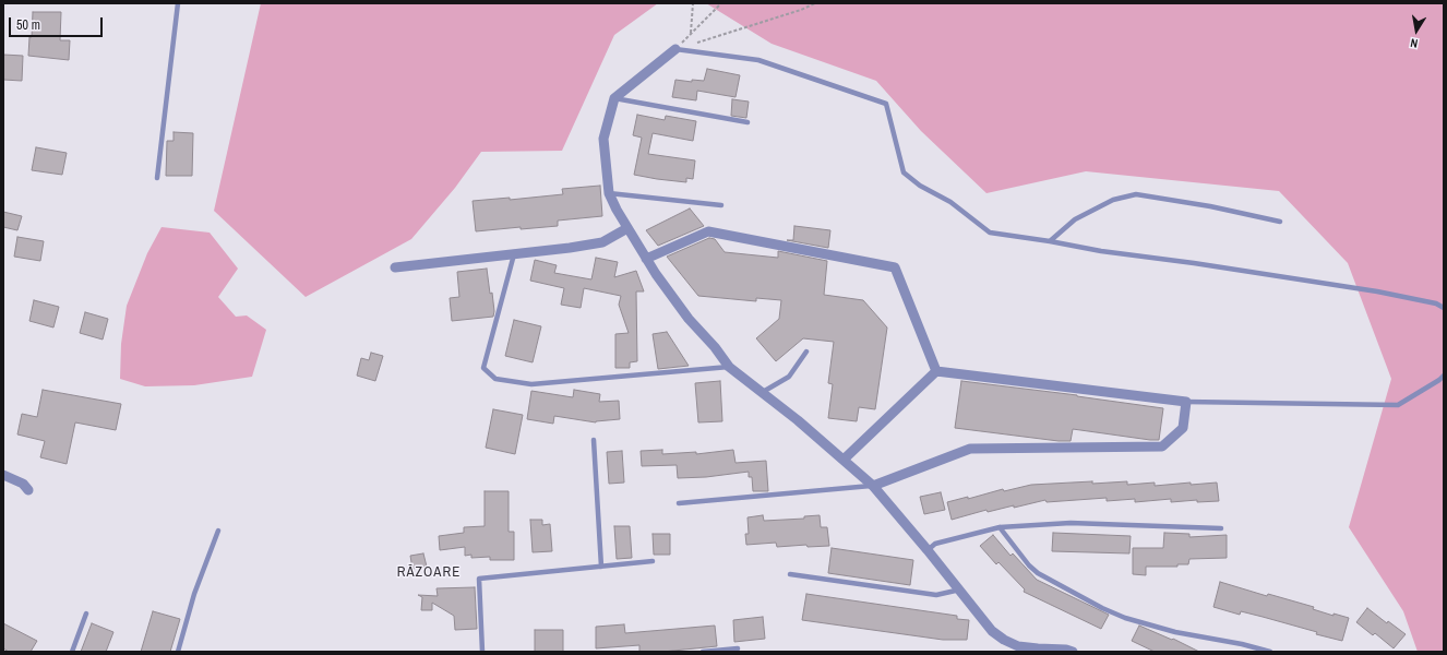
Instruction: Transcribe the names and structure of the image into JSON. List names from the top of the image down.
{
  "districts": ["RĂZOARE"],
  "scale_bar": "50 m",
  "north": "bottom"
}
